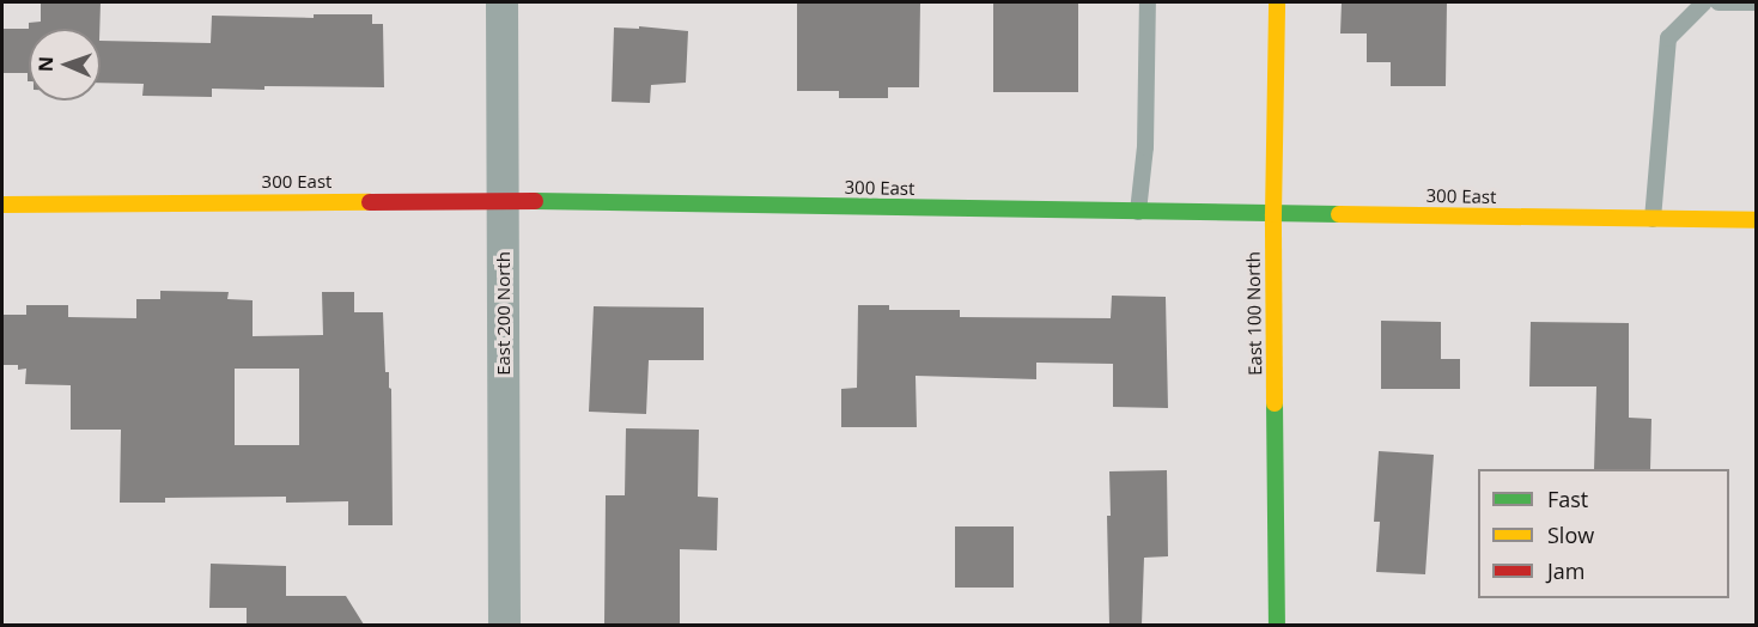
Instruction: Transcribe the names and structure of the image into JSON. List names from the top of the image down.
{
  "streets": {
    "street": ["300 East", "East 200 North", "East 100 North"]
  },
  "crossings": [
    ["300 East", "East 200 North"],
    ["300 East", "East 100 North"]
  ],
  "legend": ["Fast", "Slow", "Jam"],
  "north": "left"
}
